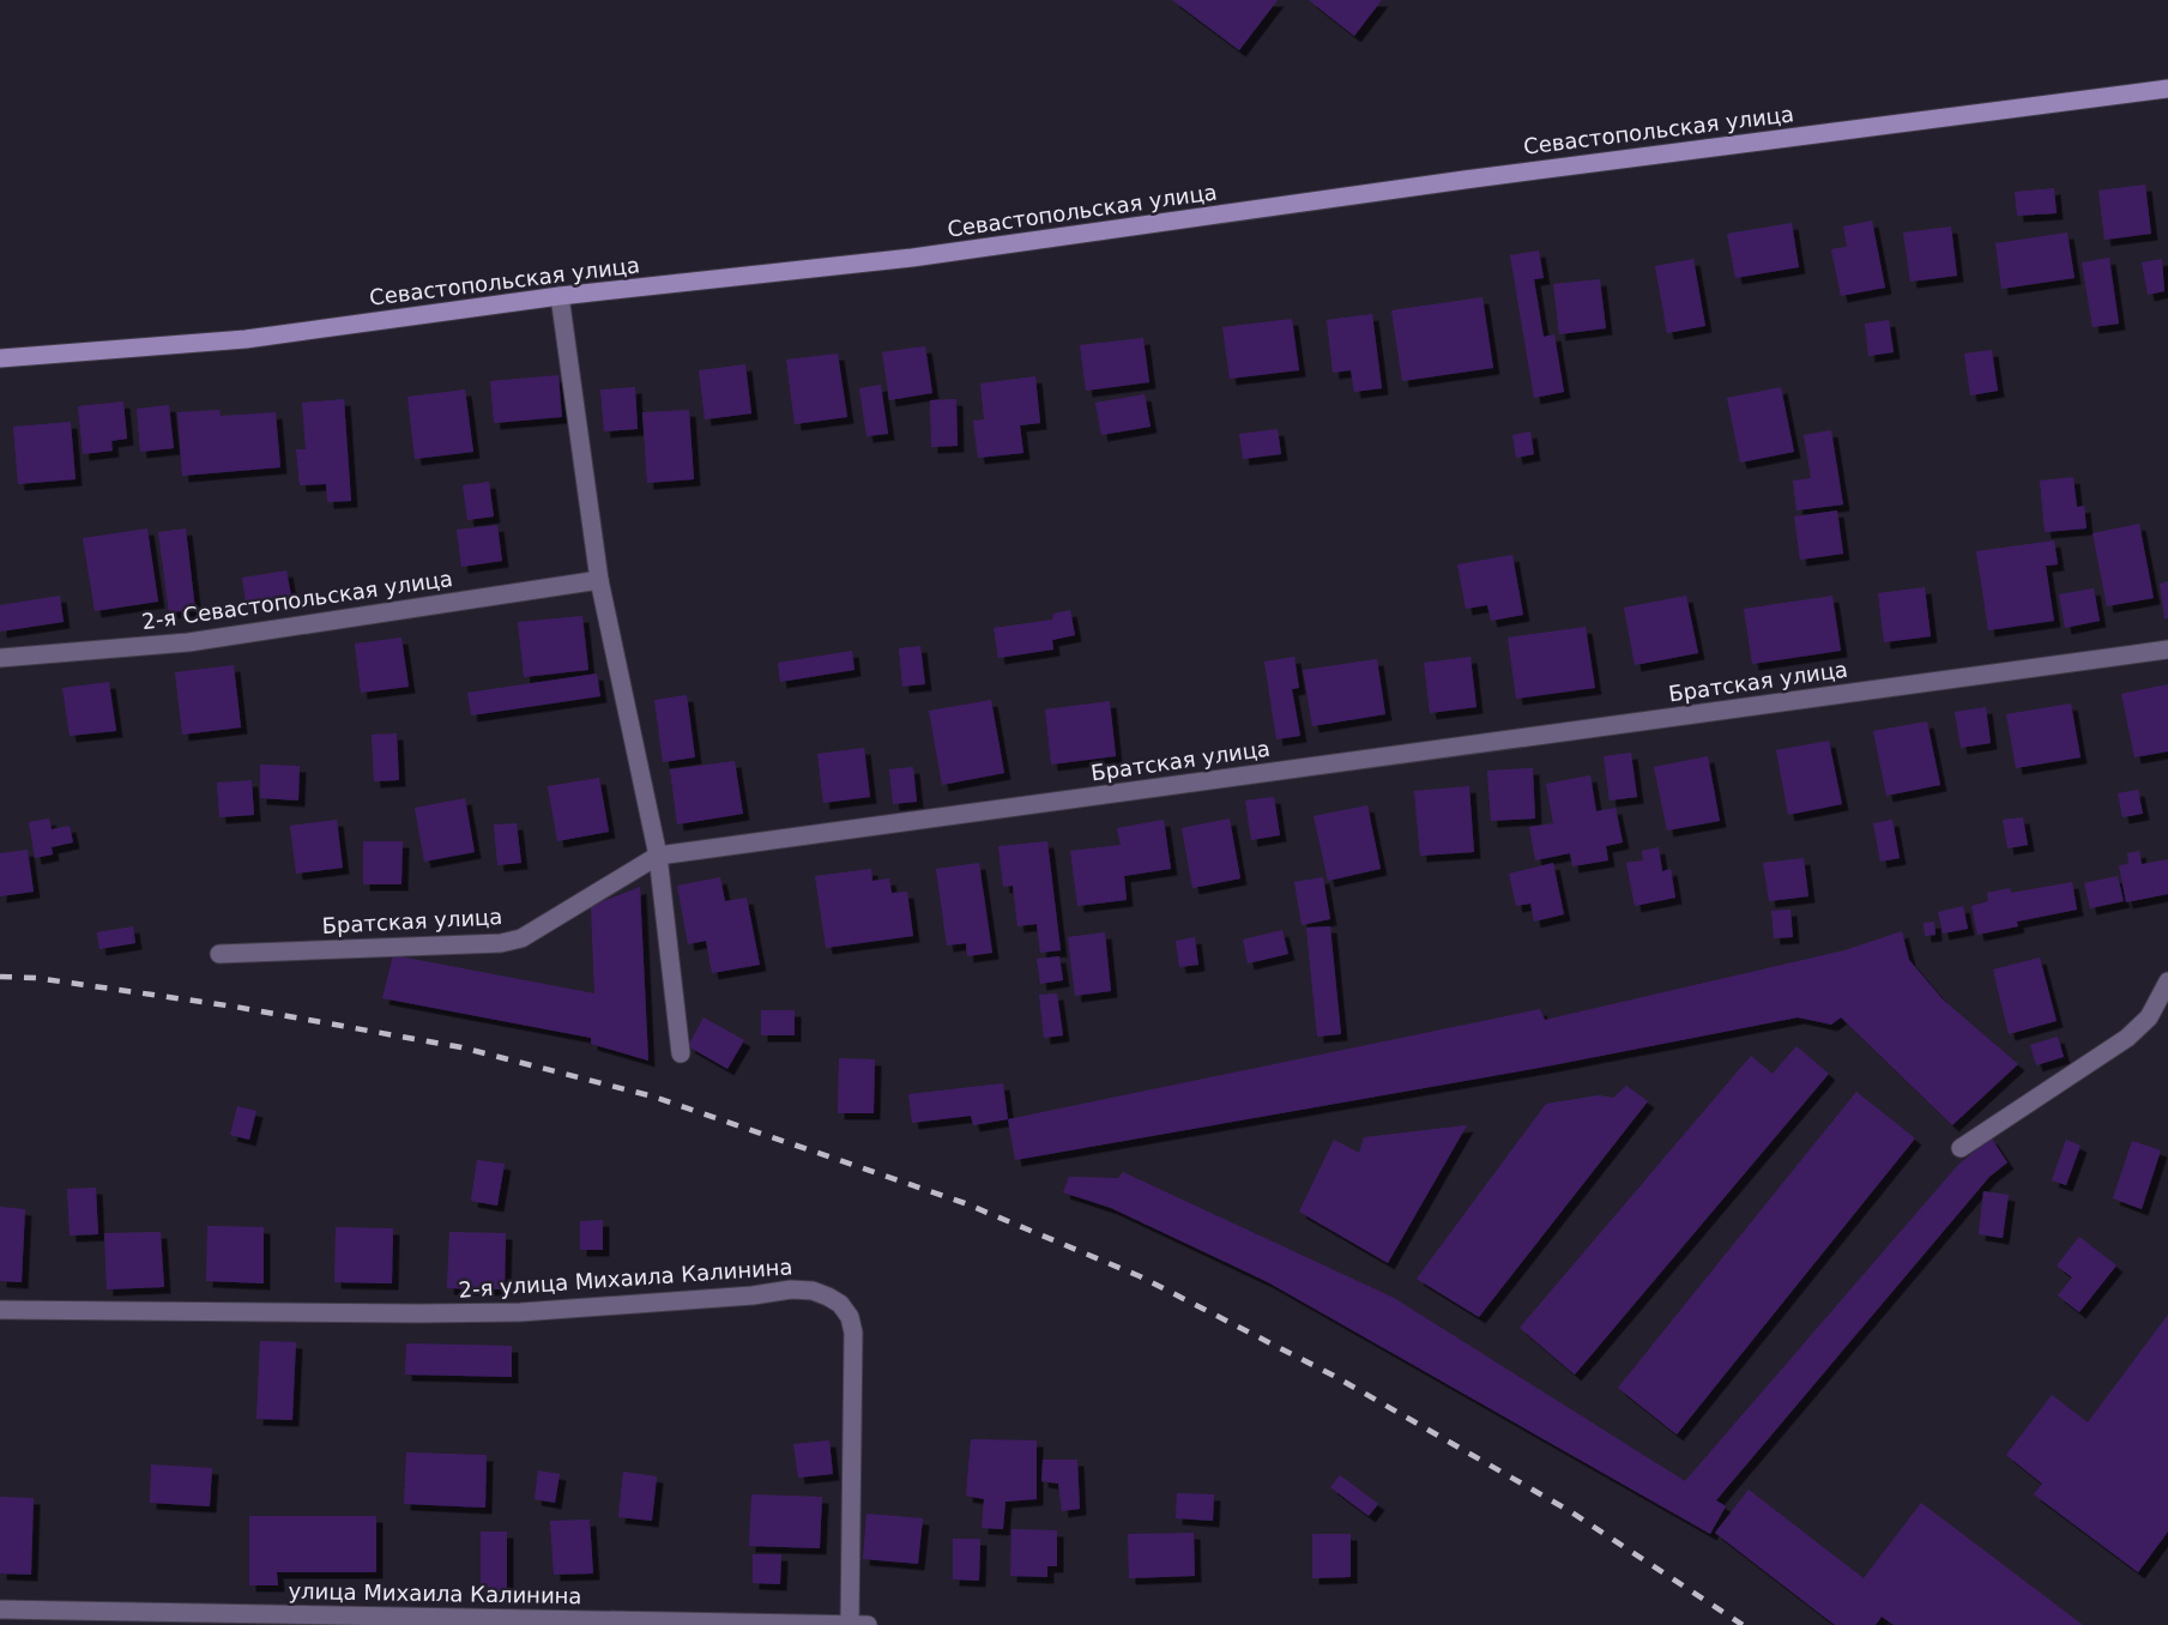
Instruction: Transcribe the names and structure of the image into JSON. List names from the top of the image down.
{
  "streets": {
    "street": [
      "Севастопольская улица",
      "2-я Севастопольская улица",
      "Братская улица",
      "2-я улица Михаила Калинина",
      "улица Михаила Калинина"
    ]
  },
  "crossings": [
    ["2-я улица Михаила Калинина", "улица Михаила Калинина"]
  ]
}
